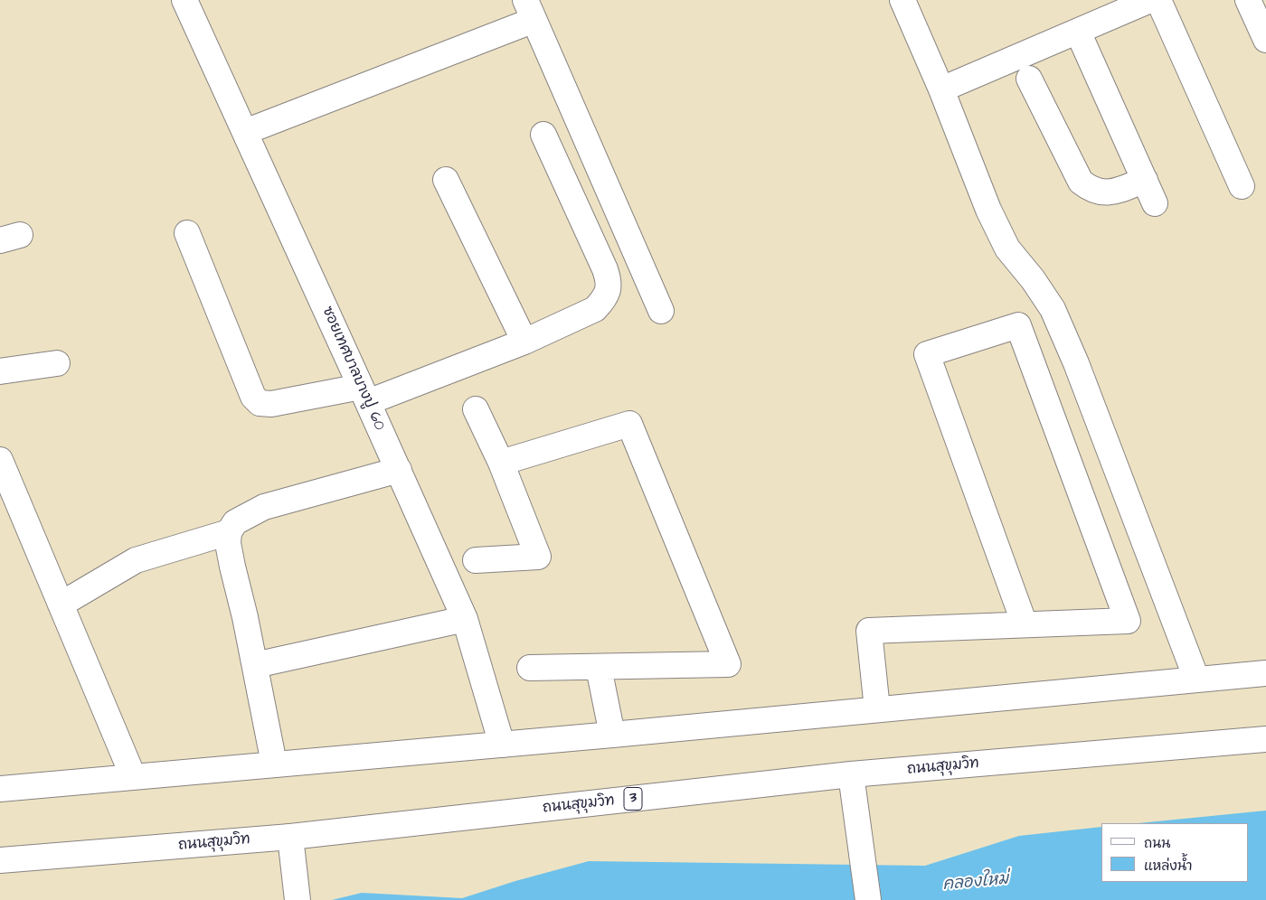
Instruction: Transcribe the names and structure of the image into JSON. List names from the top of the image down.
{
  "streets": {
    "main road": ["ซอยเทศบาลบางปู 60", "ถนนสุขุมวิท", "3"]
  },
  "water": ["คลองใหม่"],
  "legend": ["ถนน", "แหล่งน้ำ"]
}
